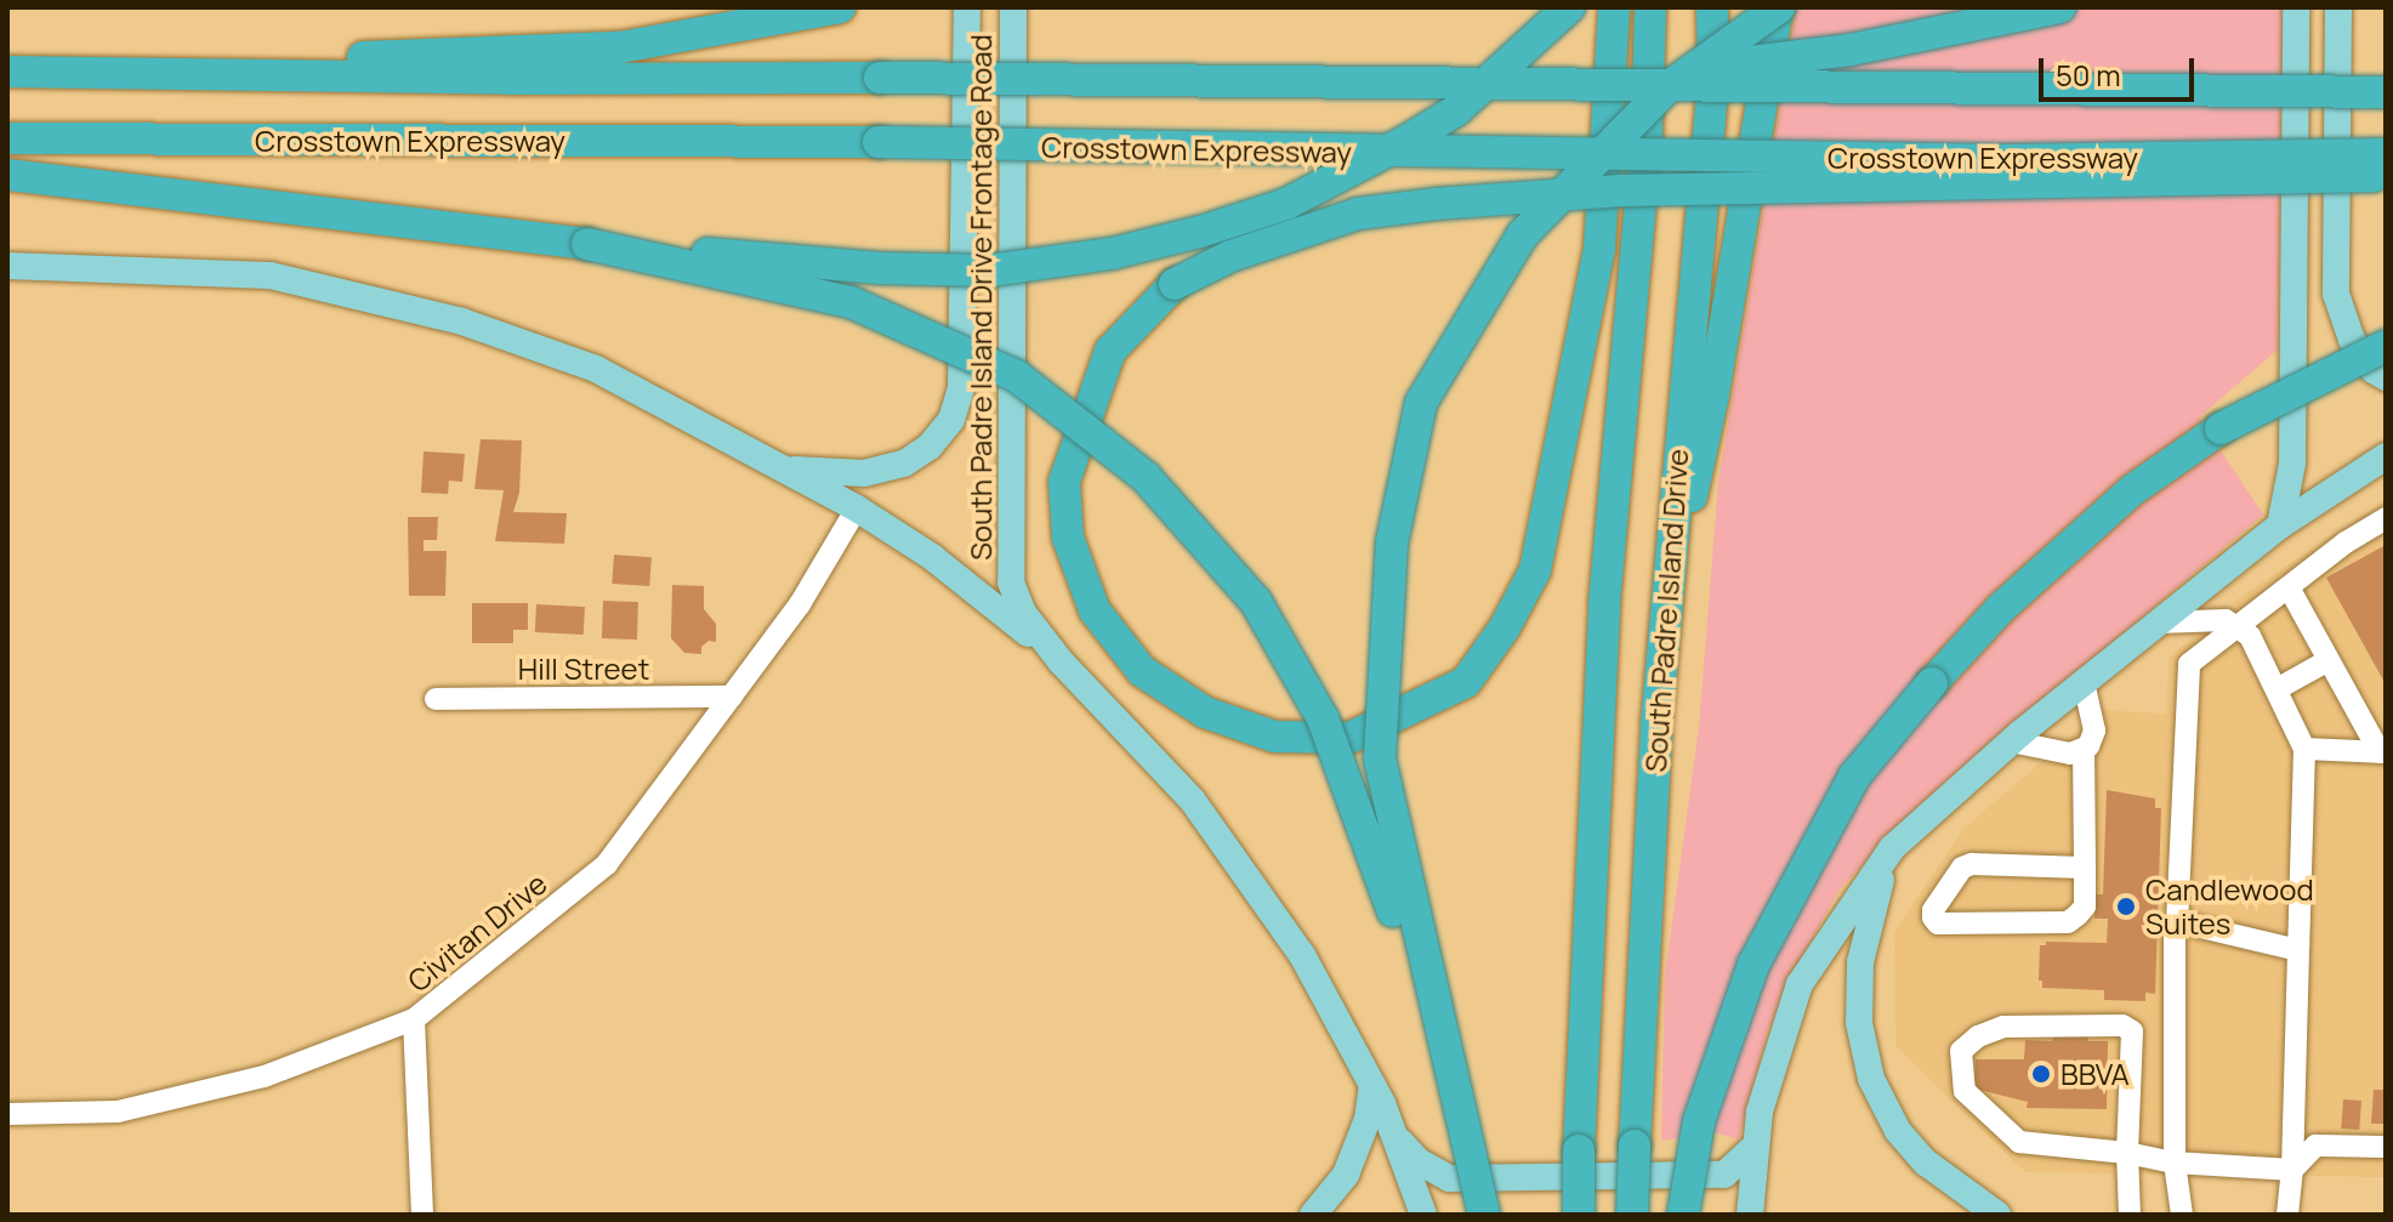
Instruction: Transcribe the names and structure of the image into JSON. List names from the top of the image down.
{
  "streets": {
    "highway": ["Crosstown Expressway", "South Padre Island Drive"],
    "main road": ["South Padre Island Drive Frontage Road"],
    "street": ["Hill Street", "Civitan Drive"]
  },
  "crossings": [
    ["Hill Street", "Civitan Drive"]
  ],
  "places": ["Candlewood Suites", "BBVA"],
  "scale_bar": "50 m"
}
